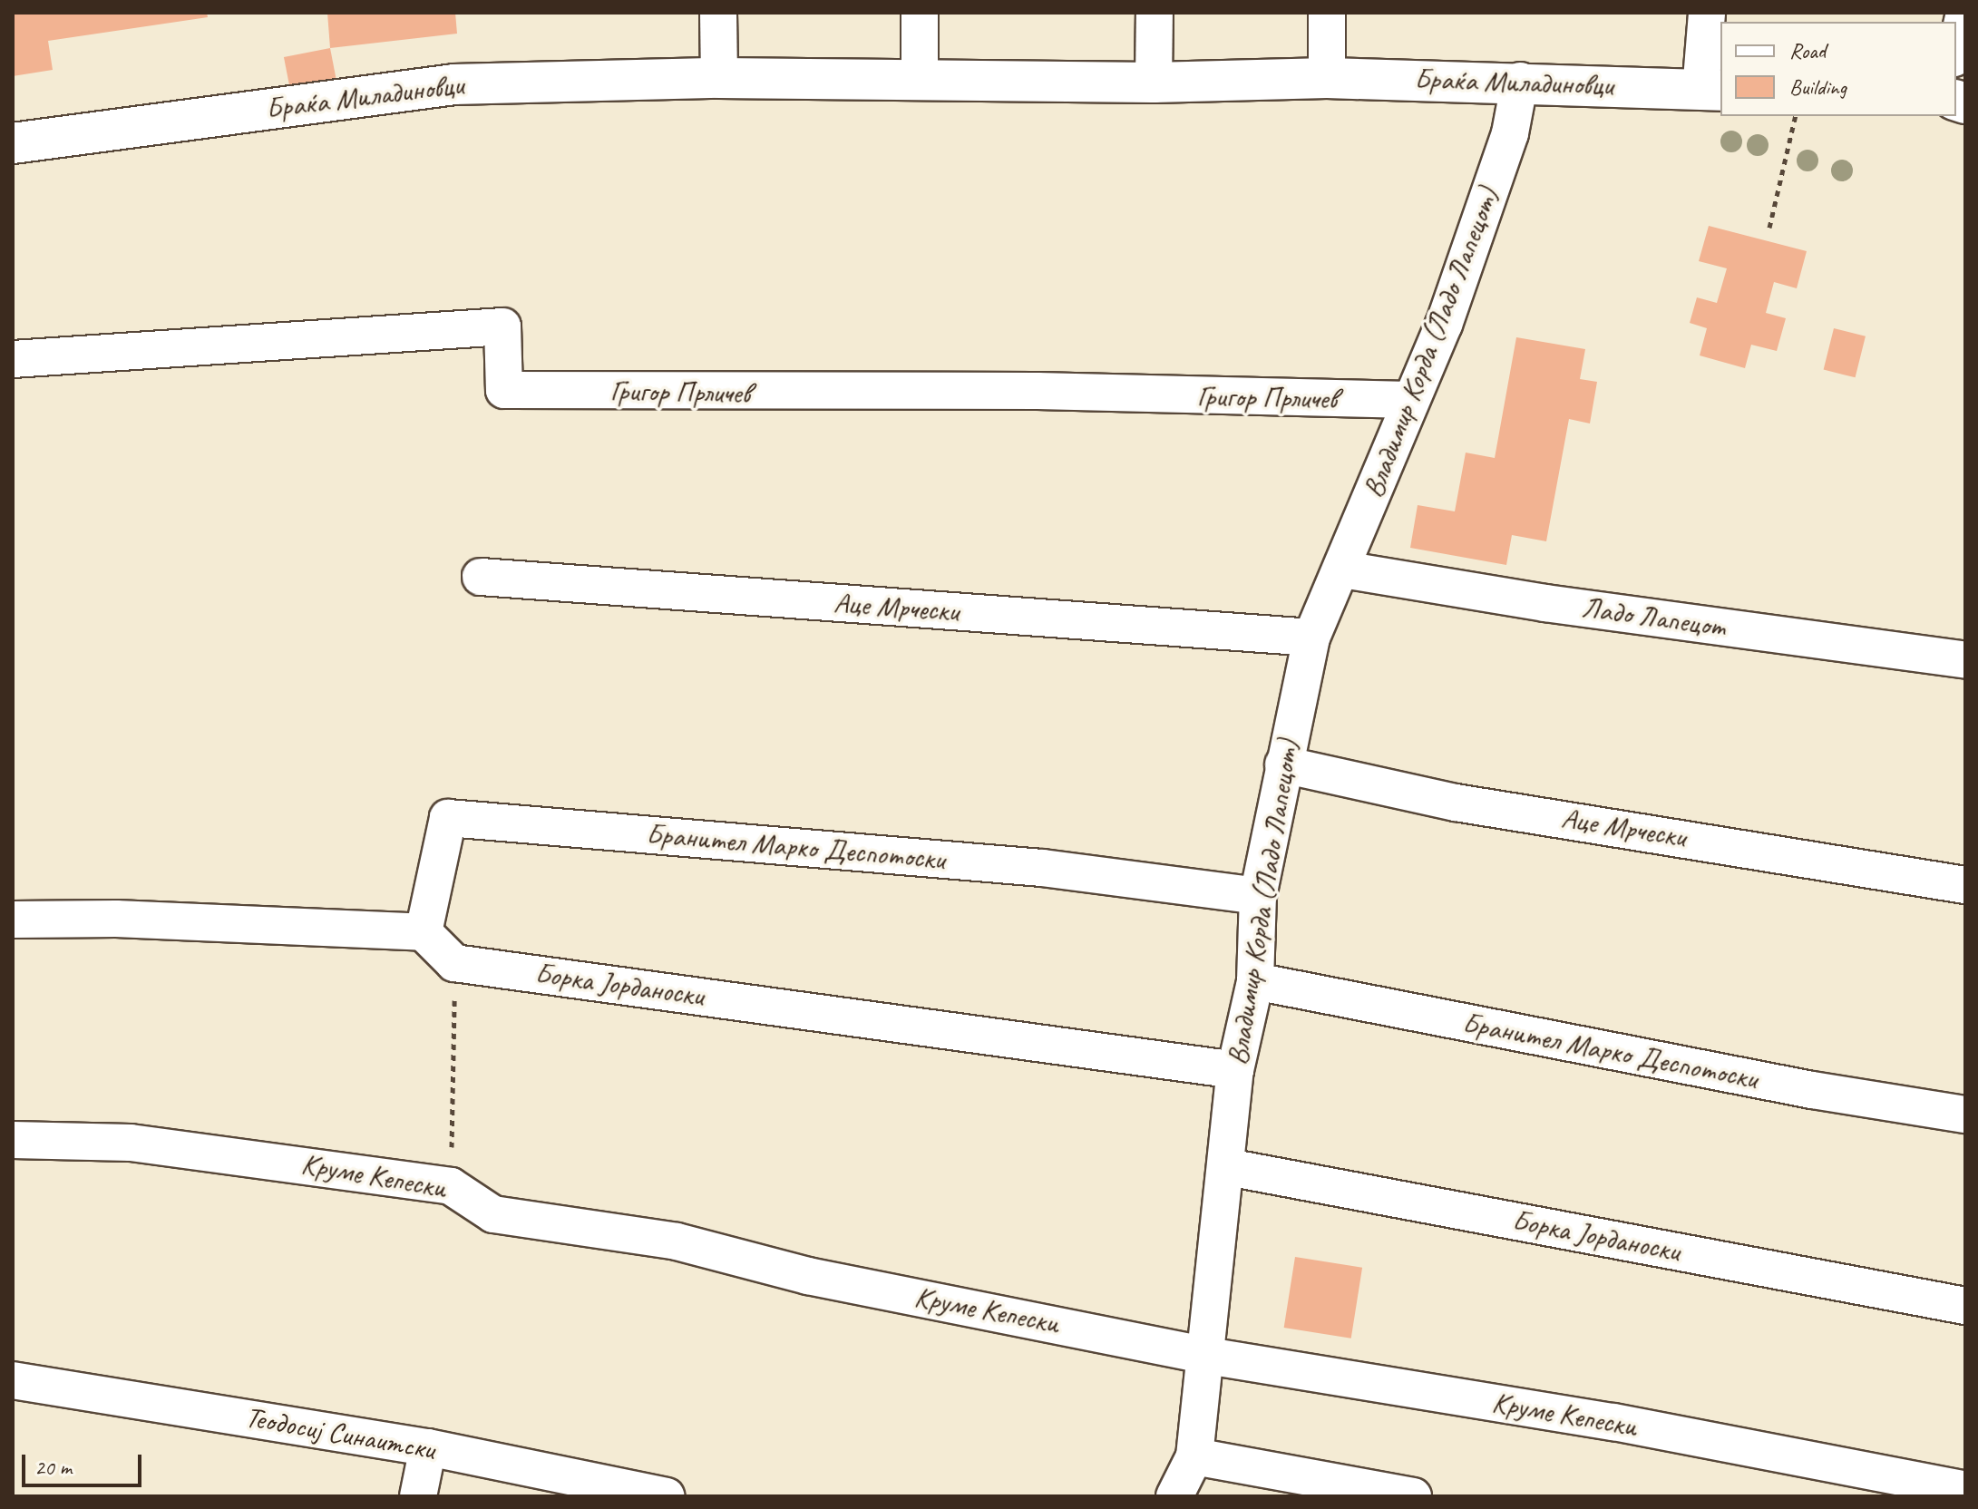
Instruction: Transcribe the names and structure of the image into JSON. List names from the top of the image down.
{
  "streets": {
    "street": [
      "Браќа Миладиновци",
      "Владимир Корда (Ладо Лапецот)",
      "Григор Прличев",
      "Аце Мрчески",
      "Ладо Лапецот",
      "Бранител Марко Деспотоски",
      "Борка Јорданоски",
      "Круме Кепески",
      "Теодосиј Синаитски"
    ]
  },
  "crossings": [
    ["Браќа Миладиновци", "Владимир Корда (Ладо Лапецот)"],
    ["Владимир Корда (Ладо Лапецот)", "Григор Прличев"],
    ["Владимир Корда (Ладо Лапецот)", "Аце Мрчески"],
    ["Владимир Корда (Ладо Лапецот)", "Ладо Лапецот"],
    ["Владимир Корда (Ладо Лапецот)", "Бранител Марко Деспотоски"],
    ["Владимир Корда (Ладо Лапецот)", "Борка Јорданоски"],
    ["Владимир Корда (Ладо Лапецот)", "Круме Кепески"]
  ],
  "legend": ["Road", "Building"],
  "scale_bar": "20 m"
}
